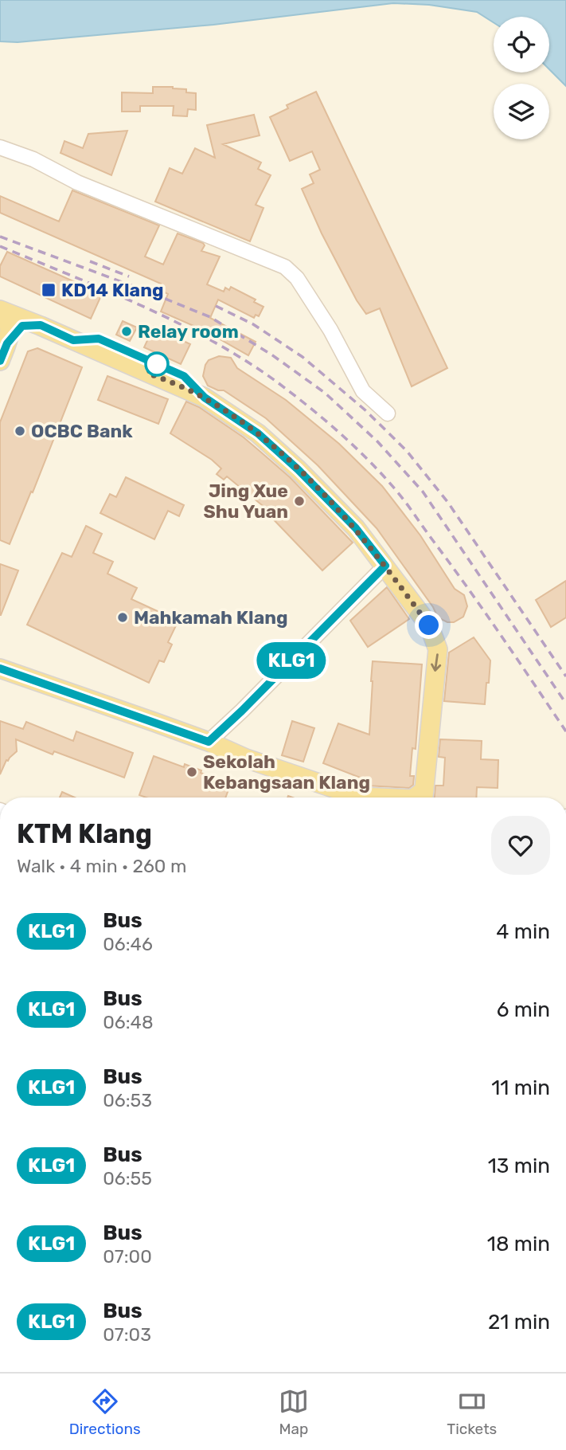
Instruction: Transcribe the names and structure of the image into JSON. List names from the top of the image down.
{
  "places": {
    "transit": ["KD14 Klang"],
    "other": [
      "Relay room",
      "OCBC Bank",
      "Jing Xue Shu Yuan",
      "Mahkamah Klang",
      "Sekolah Kebangsaan Klang"
    ]
  },
  "lines": ["bus line KLG1"],
  "page": {
    "on_map": "KLG1",
    "heading": ["KTM Klang", "Walk · 4 min · 260 m"],
    "list": [
      {
        "mark": "KLG1",
        "name": "Bus",
        "note": "06:46",
        "value": "4 min"
      },
      {
        "mark": "KLG1",
        "name": "Bus",
        "note": "06:48",
        "value": "6 min"
      },
      {
        "mark": "KLG1",
        "name": "Bus",
        "note": "06:53",
        "value": "11 min"
      },
      {
        "mark": "KLG1",
        "name": "Bus",
        "note": "06:55",
        "value": "13 min"
      },
      {
        "mark": "KLG1",
        "name": "Bus",
        "note": "07:00",
        "value": "18 min"
      },
      {
        "mark": "KLG1",
        "name": "Bus",
        "note": "07:03",
        "value": "21 min"
      }
    ],
    "tabs": ["Directions", "Map", "Tickets"]
  }
}
